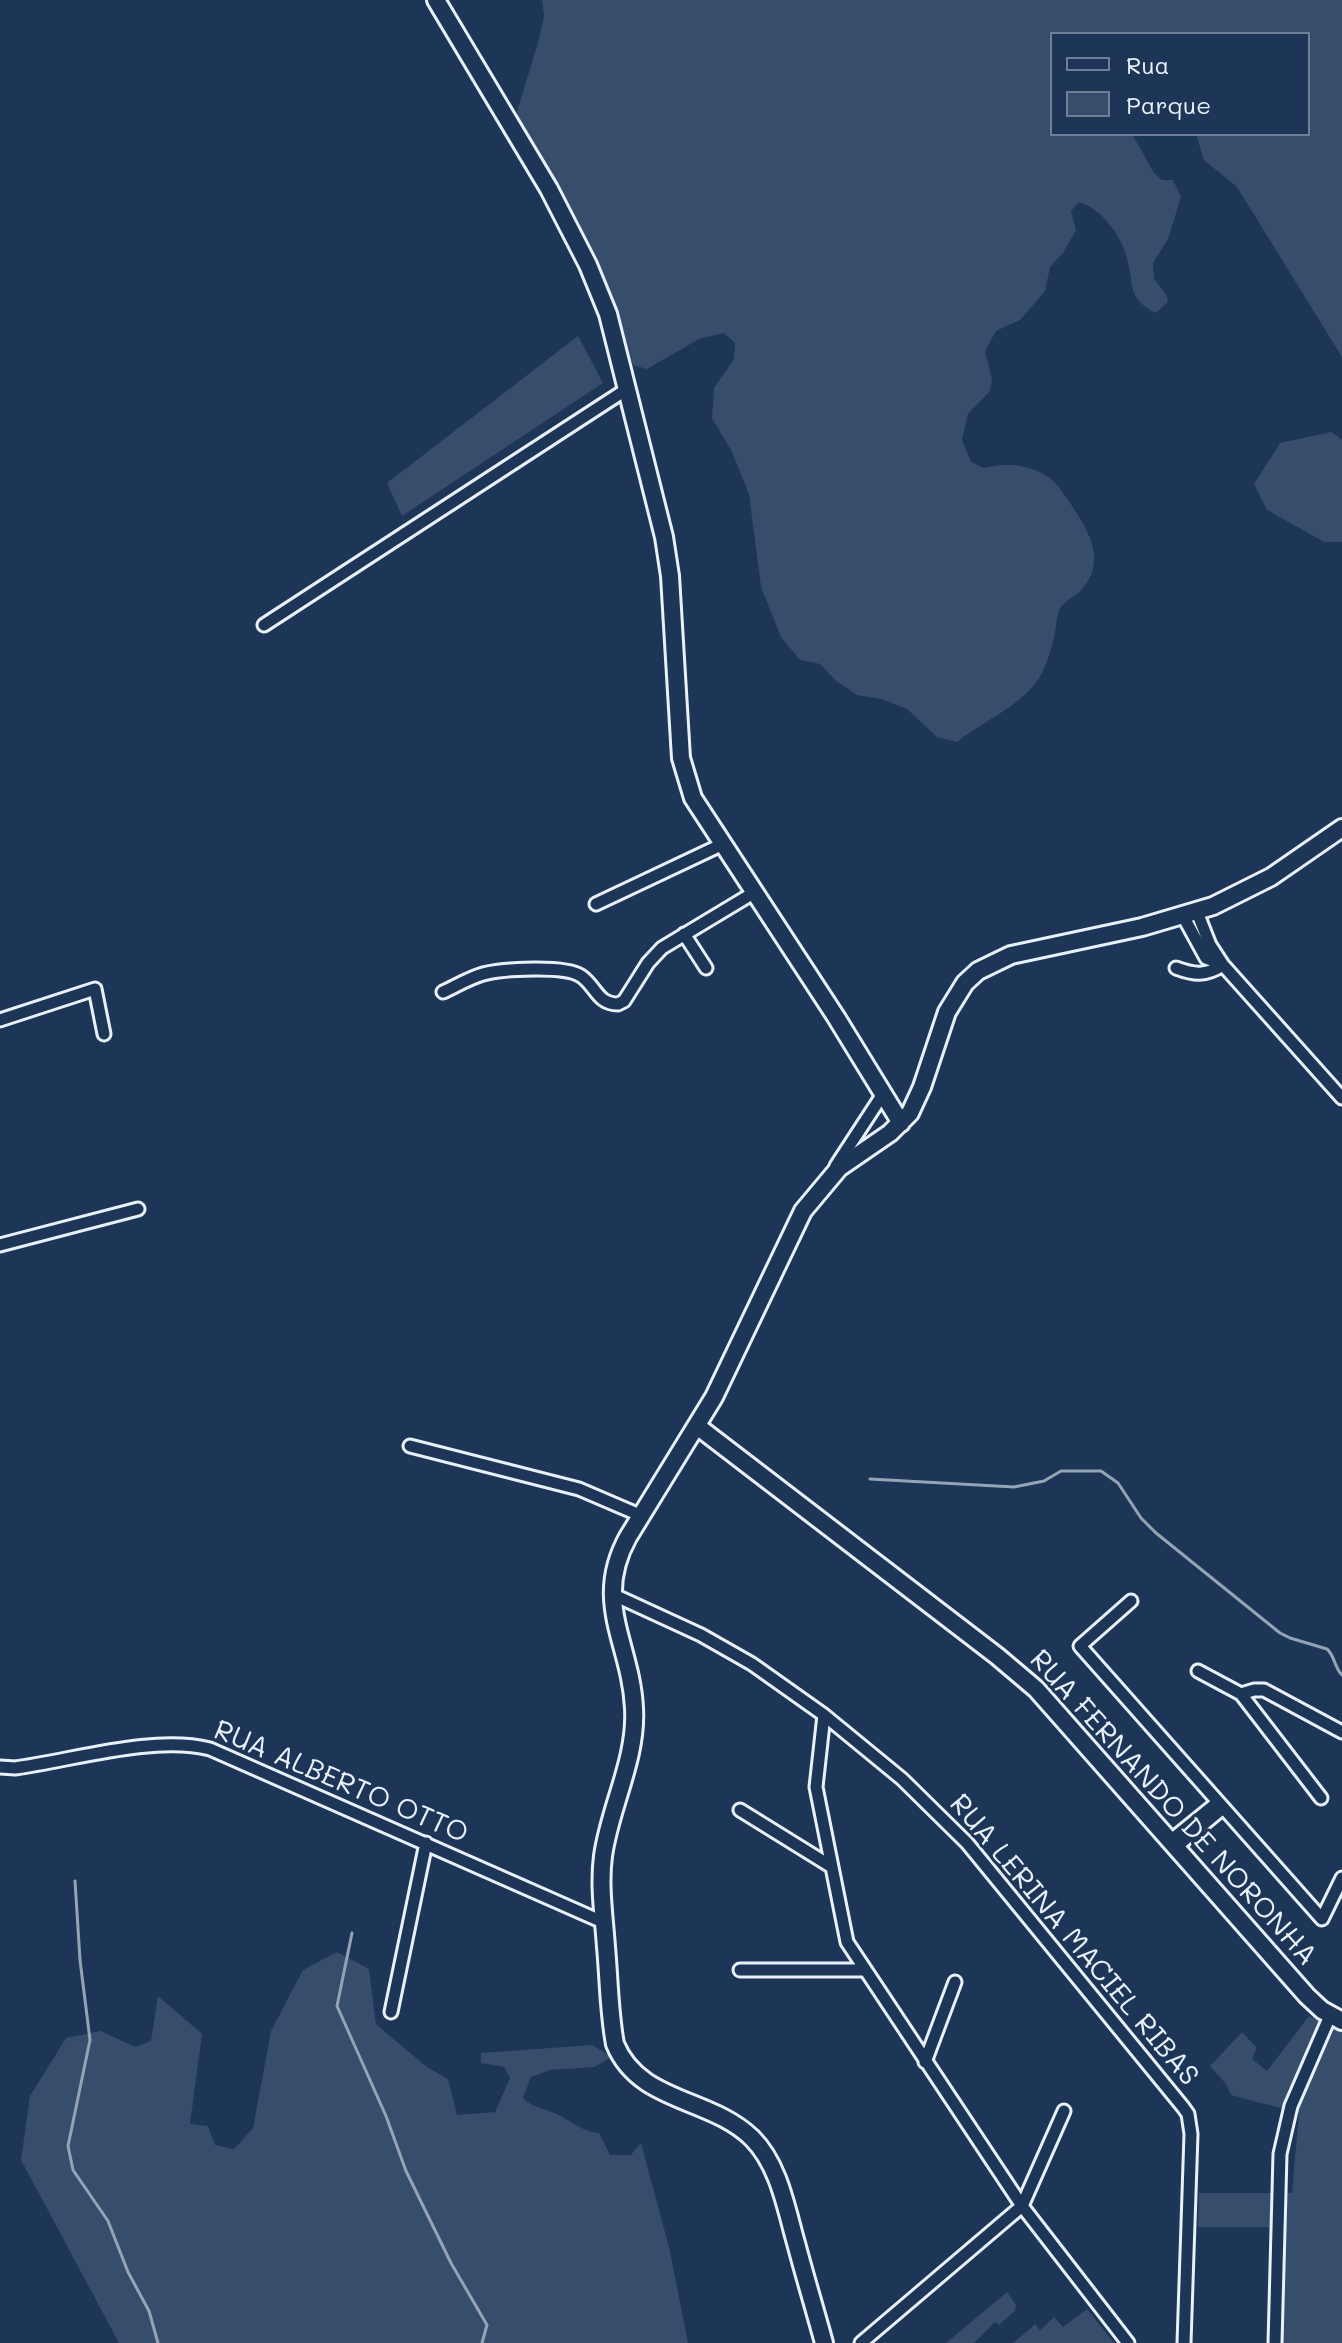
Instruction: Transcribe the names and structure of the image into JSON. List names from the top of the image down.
{
  "streets": {
    "main road": ["RUA FERNANDO DE NORONHA"],
    "street": ["RUA ALBERTO OTTO", "RUA LERINA MACIEL RIBAS"]
  },
  "legend": ["Rua", "Parque"]
}
